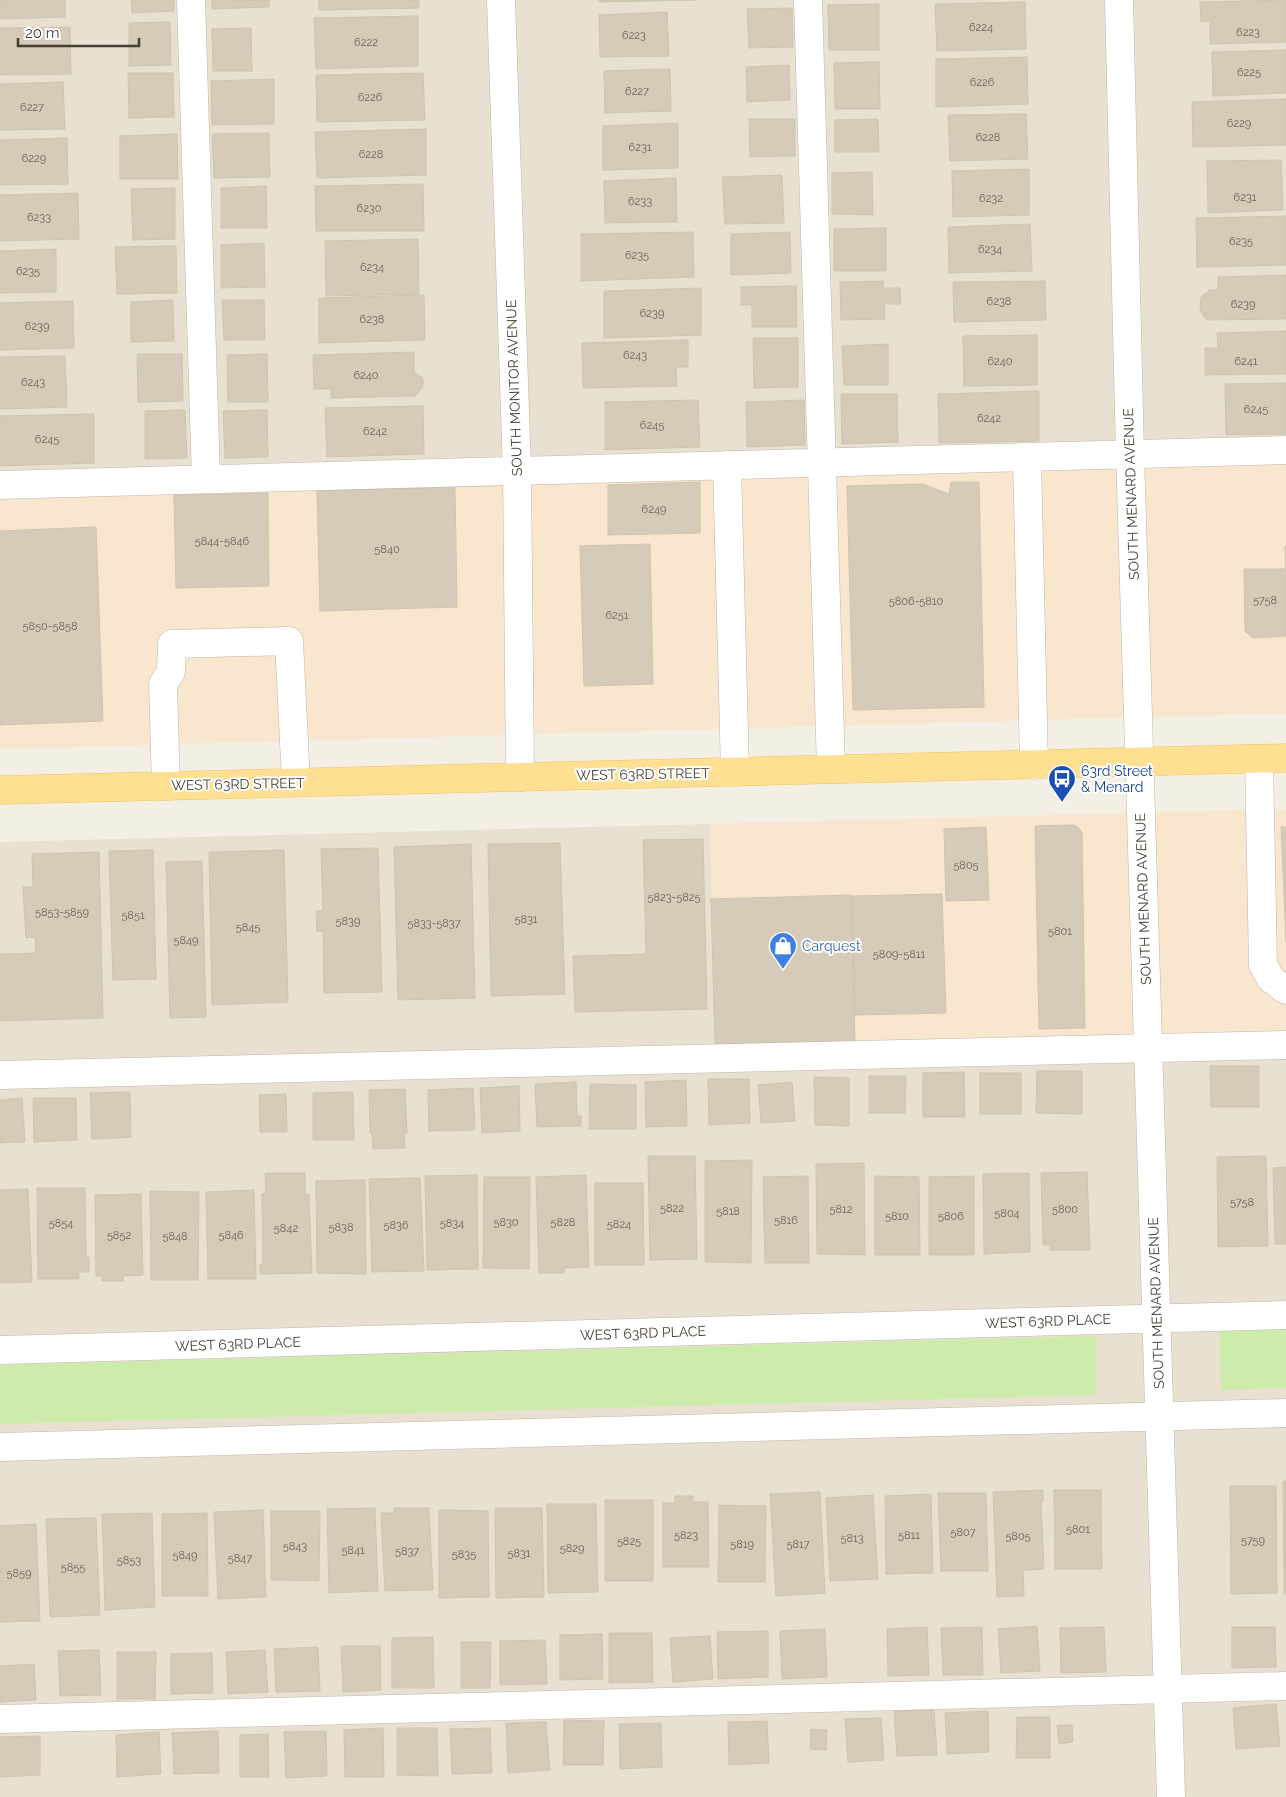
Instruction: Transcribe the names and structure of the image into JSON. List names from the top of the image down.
{
  "streets": {
    "main road": ["WEST 63RD STREET"],
    "street": ["SOUTH MONITOR AVENUE", "SOUTH MENARD AVENUE", "WEST 63RD PLACE"]
  },
  "crossings": [
    ["SOUTH MONITOR AVENUE", "WEST 63RD STREET"],
    ["SOUTH MENARD AVENUE", "WEST 63RD STREET"],
    ["SOUTH MENARD AVENUE", "WEST 63RD PLACE"]
  ],
  "places": {
    "bus stop": ["63rd Street & Menard"],
    "shop": ["Carquest"]
  },
  "house_numbers": [
    "6224",
    "6223",
    "6223",
    "6222",
    "6225",
    "6226",
    "6227",
    "6226",
    "6227",
    "6229",
    "6228",
    "6231",
    "6228",
    "6229",
    "6231",
    "6232",
    "6233",
    "6230",
    "6233",
    "6235",
    "6234",
    "6235",
    "6234",
    "6235",
    "6238",
    "6239",
    "6239",
    "6238",
    "6239",
    "6243",
    "6240",
    "6241",
    "6240",
    "6243",
    "6245",
    "6242",
    "6245",
    "6242",
    "6245",
    "6249",
    "5844-5846",
    "5840",
    "5758",
    "5806-5810",
    "6251",
    "5850-5858",
    "5805",
    "5823-5825",
    "5853-5859",
    "5851",
    "5831",
    "5839",
    "5833-5837",
    "5845",
    "5801",
    "5849",
    "5809-5811",
    "5758",
    "5822",
    "5812",
    "5800",
    "5818",
    "5804",
    "5810",
    "5806",
    "5816",
    "5830",
    "5828",
    "5854",
    "5834",
    "5824",
    "5836",
    "5838",
    "5842",
    "5852",
    "5846",
    "5848",
    "5801",
    "5807",
    "5823",
    "5811",
    "5805",
    "5813",
    "5759",
    "5825",
    "5819",
    "5817",
    "5843",
    "5829",
    "5841",
    "5837",
    "5831",
    "5835",
    "5849",
    "5847",
    "5853",
    "5855",
    "5859"
  ],
  "scale_bar": "20 m"
}
